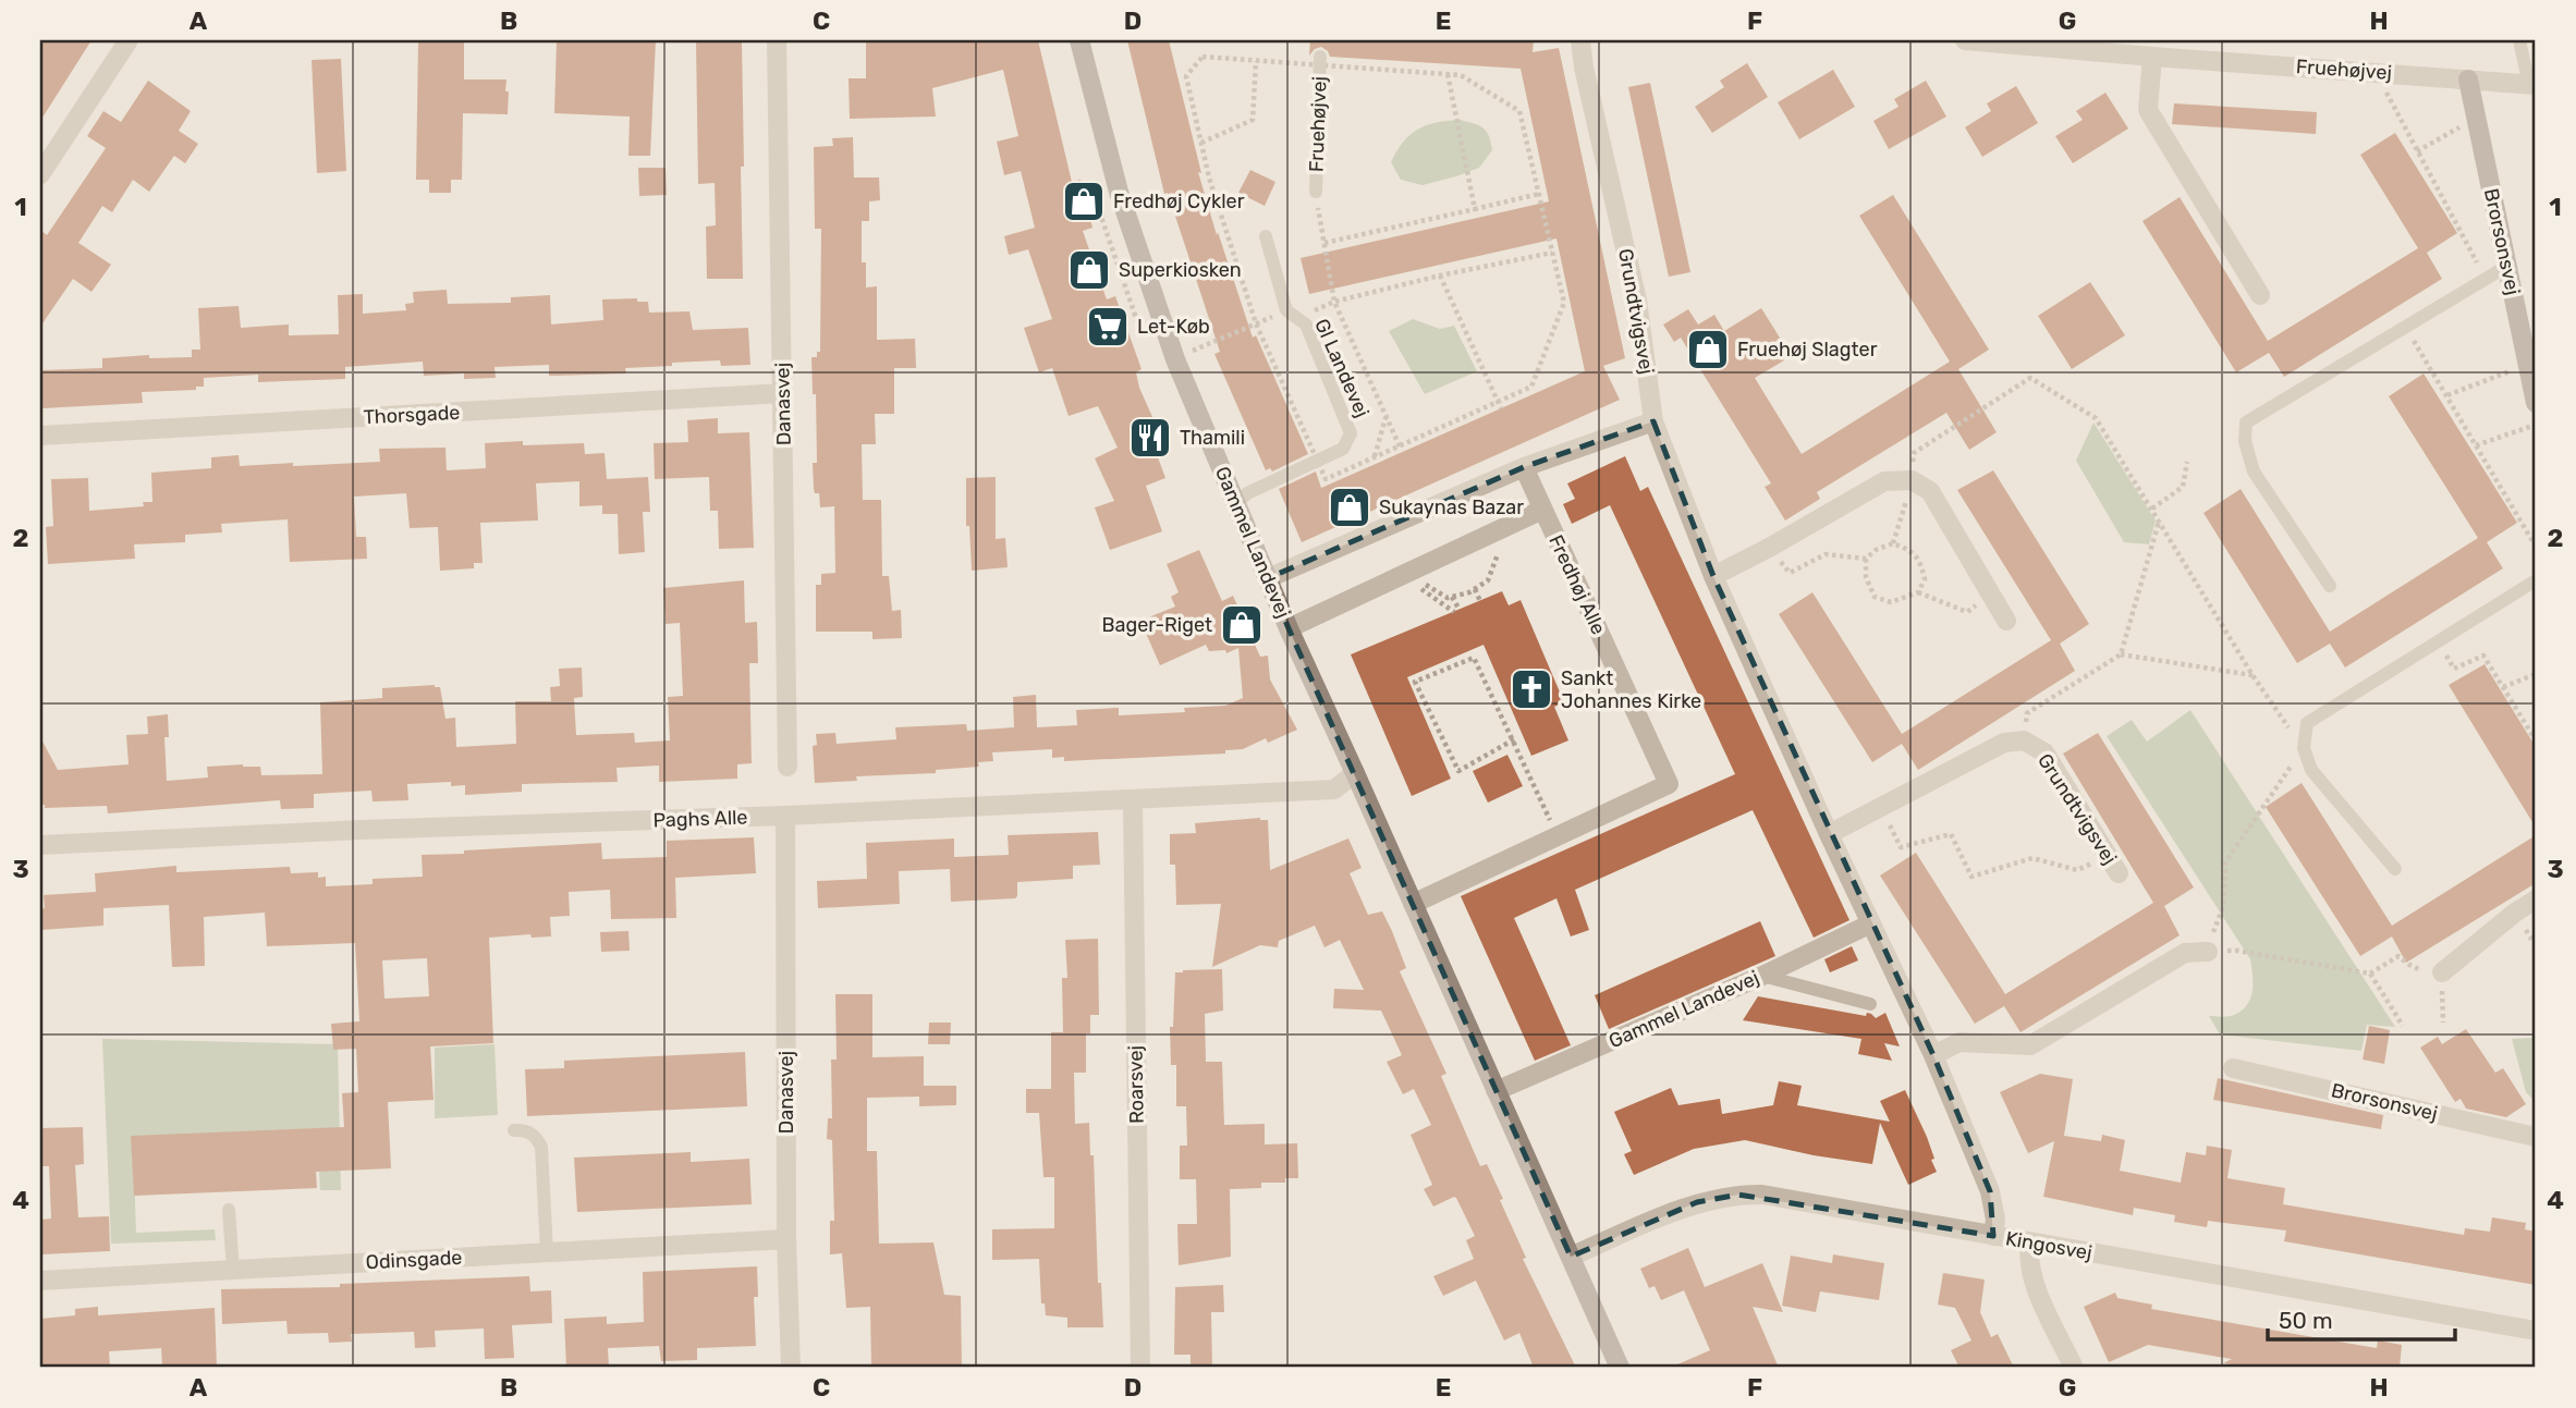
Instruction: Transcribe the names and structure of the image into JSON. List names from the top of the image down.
{
  "streets": {
    "street": [
      "Fruehøjvej",
      "Brorsonsvej",
      "Grundtvigsvej",
      "Danasvej",
      "Thorsgade",
      "Gammel Landevej",
      "Fredhøj Alle",
      "Paghs Alle",
      "Roarsvej",
      "Kingosvej",
      "Odinsgade"
    ],
    "lane": ["Gl Landevej"]
  },
  "crossings": [
    ["Fruehøjvej", "Brorsonsvej"],
    ["Grundtvigsvej", "Gammel Landevej"],
    ["Grundtvigsvej", "Kingosvej"],
    ["Gl Landevej", "Gammel Landevej"],
    ["Danasvej", "Thorsgade"],
    ["Danasvej", "Paghs Alle"],
    ["Danasvej", "Odinsgade"],
    ["Gammel Landevej", "Paghs Alle"],
    ["Gammel Landevej", "Kingosvej"],
    ["Paghs Alle", "Roarsvej"]
  ],
  "places": {
    "shop": [
      "Fredhøj Cykler",
      "Superkiosken",
      "Fruehøj Slagter",
      "Sukaynas Bazar",
      "Bager-Riget"
    ],
    "supermarket": ["Let-Køb"],
    "restaurant": ["Thamili"],
    "church": ["Sankt Johannes Kirke"]
  },
  "scale_bar": "50 m",
  "grid": {
    "columns": [
      "A",
      "B",
      "C",
      "D",
      "E",
      "F",
      "G",
      "H"
    ],
    "rows": [
      "1",
      "2",
      "3",
      "4"
    ]
  }
}
